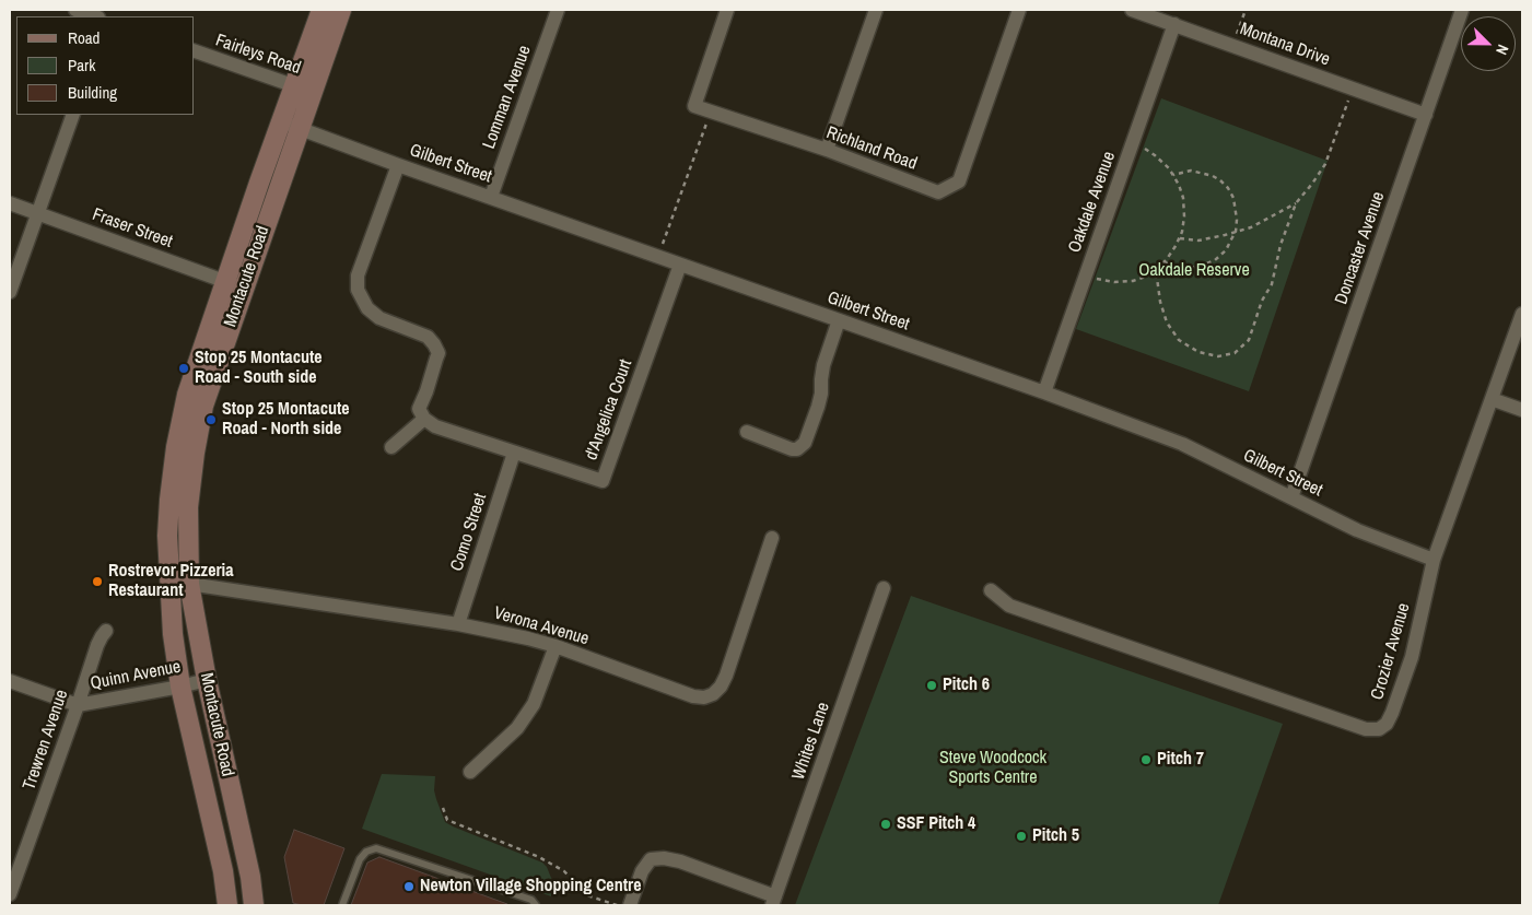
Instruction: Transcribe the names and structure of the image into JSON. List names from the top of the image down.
{
  "streets": {
    "main road": ["Montacute Road"],
    "street": [
      "Montana Drive",
      "Fairleys Road",
      "Lomman Avenue",
      "Richland Road",
      "Gilbert Street",
      "Oakdale Avenue",
      "Fraser Street",
      "Doncaster Avenue",
      "d'Angelica Court",
      "Como Street",
      "Verona Avenue",
      "Crozier Avenue",
      "Quinn Avenue",
      "Trewren Avenue",
      "Whites Lane"
    ]
  },
  "crossings": [
    ["Montana Drive", "Oakdale Avenue"],
    ["Montana Drive", "Doncaster Avenue"],
    ["Fairleys Road", "Montacute Road"],
    ["Lomman Avenue", "Gilbert Street"],
    ["Gilbert Street", "Oakdale Avenue"],
    ["Gilbert Street", "Doncaster Avenue"],
    ["Gilbert Street", "Montacute Road"],
    ["Gilbert Street", "d'Angelica Court"],
    ["Gilbert Street", "Crozier Avenue"],
    ["Fraser Street", "Montacute Road"],
    ["Montacute Road", "Verona Avenue"],
    ["Montacute Road", "Quinn Avenue"],
    ["d'Angelica Court", "Como Street"],
    ["Como Street", "Verona Avenue"],
    ["Quinn Avenue", "Trewren Avenue"]
  ],
  "parks": ["Oakdale Reserve", "Steve Woodcock Sports Centre"],
  "places": [
    "Stop 25 Montacute Road - South side",
    "Stop 25 Montacute Road - North side",
    "Rostrevor Pizzeria Restaurant",
    "Pitch 6",
    "Pitch 7",
    "SSF Pitch 4",
    "Pitch 5",
    "Newton Village Shopping Centre"
  ],
  "legend": ["Road", "Park", "Building"],
  "north": "bottom right"
}
